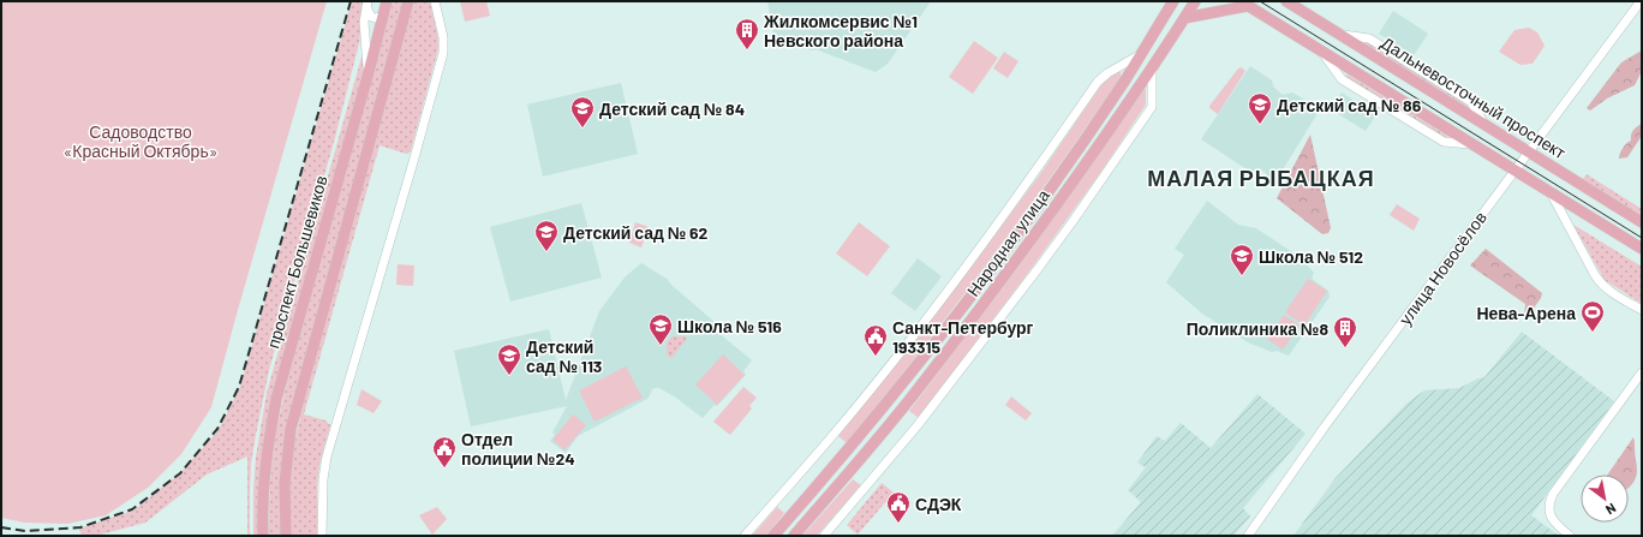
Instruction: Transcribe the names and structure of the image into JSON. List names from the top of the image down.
{
  "streets": {
    "main road": ["Дальневосточный проспект", "Народная улица", "проспект Большевиков"],
    "street": ["улица Новосёлов"]
  },
  "crossings": [
    ["Дальневосточный проспект", "улица Новосёлов"]
  ],
  "districts": ["МАЛАЯ РЫБАЦКАЯ"],
  "parks": ["Садоводство «Красный Октябрь»"],
  "places": {
    "building": ["Жилкомсервис №1 Невского района", "Поликлиника №8"],
    "school or university": [
      "Детский сад № 86",
      "Детский сад № 84",
      "Детский сад № 62",
      "Школа № 512",
      "Школа № 516",
      "Детский сад № 113"
    ],
    "sports": ["Нева-Арена"],
    "public building": ["Санкт-Петербург 193315", "Отдел полиции №24", "СДЭК"]
  },
  "north": "bottom right"
}
